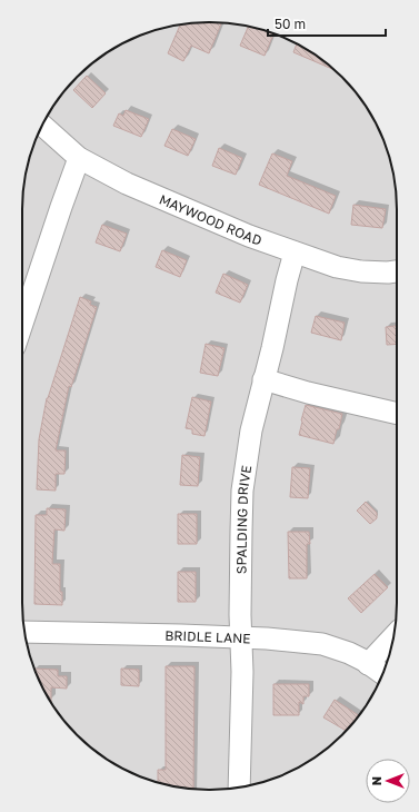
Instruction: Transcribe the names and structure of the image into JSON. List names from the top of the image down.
{
  "streets": {
    "street": ["MAYWOOD ROAD", "SPALDING DRIVE", "BRIDLE LANE"]
  },
  "crossings": [
    ["MAYWOOD ROAD", "SPALDING DRIVE"],
    ["SPALDING DRIVE", "BRIDLE LANE"]
  ],
  "scale_bar": "50 m",
  "north": "left"
}
